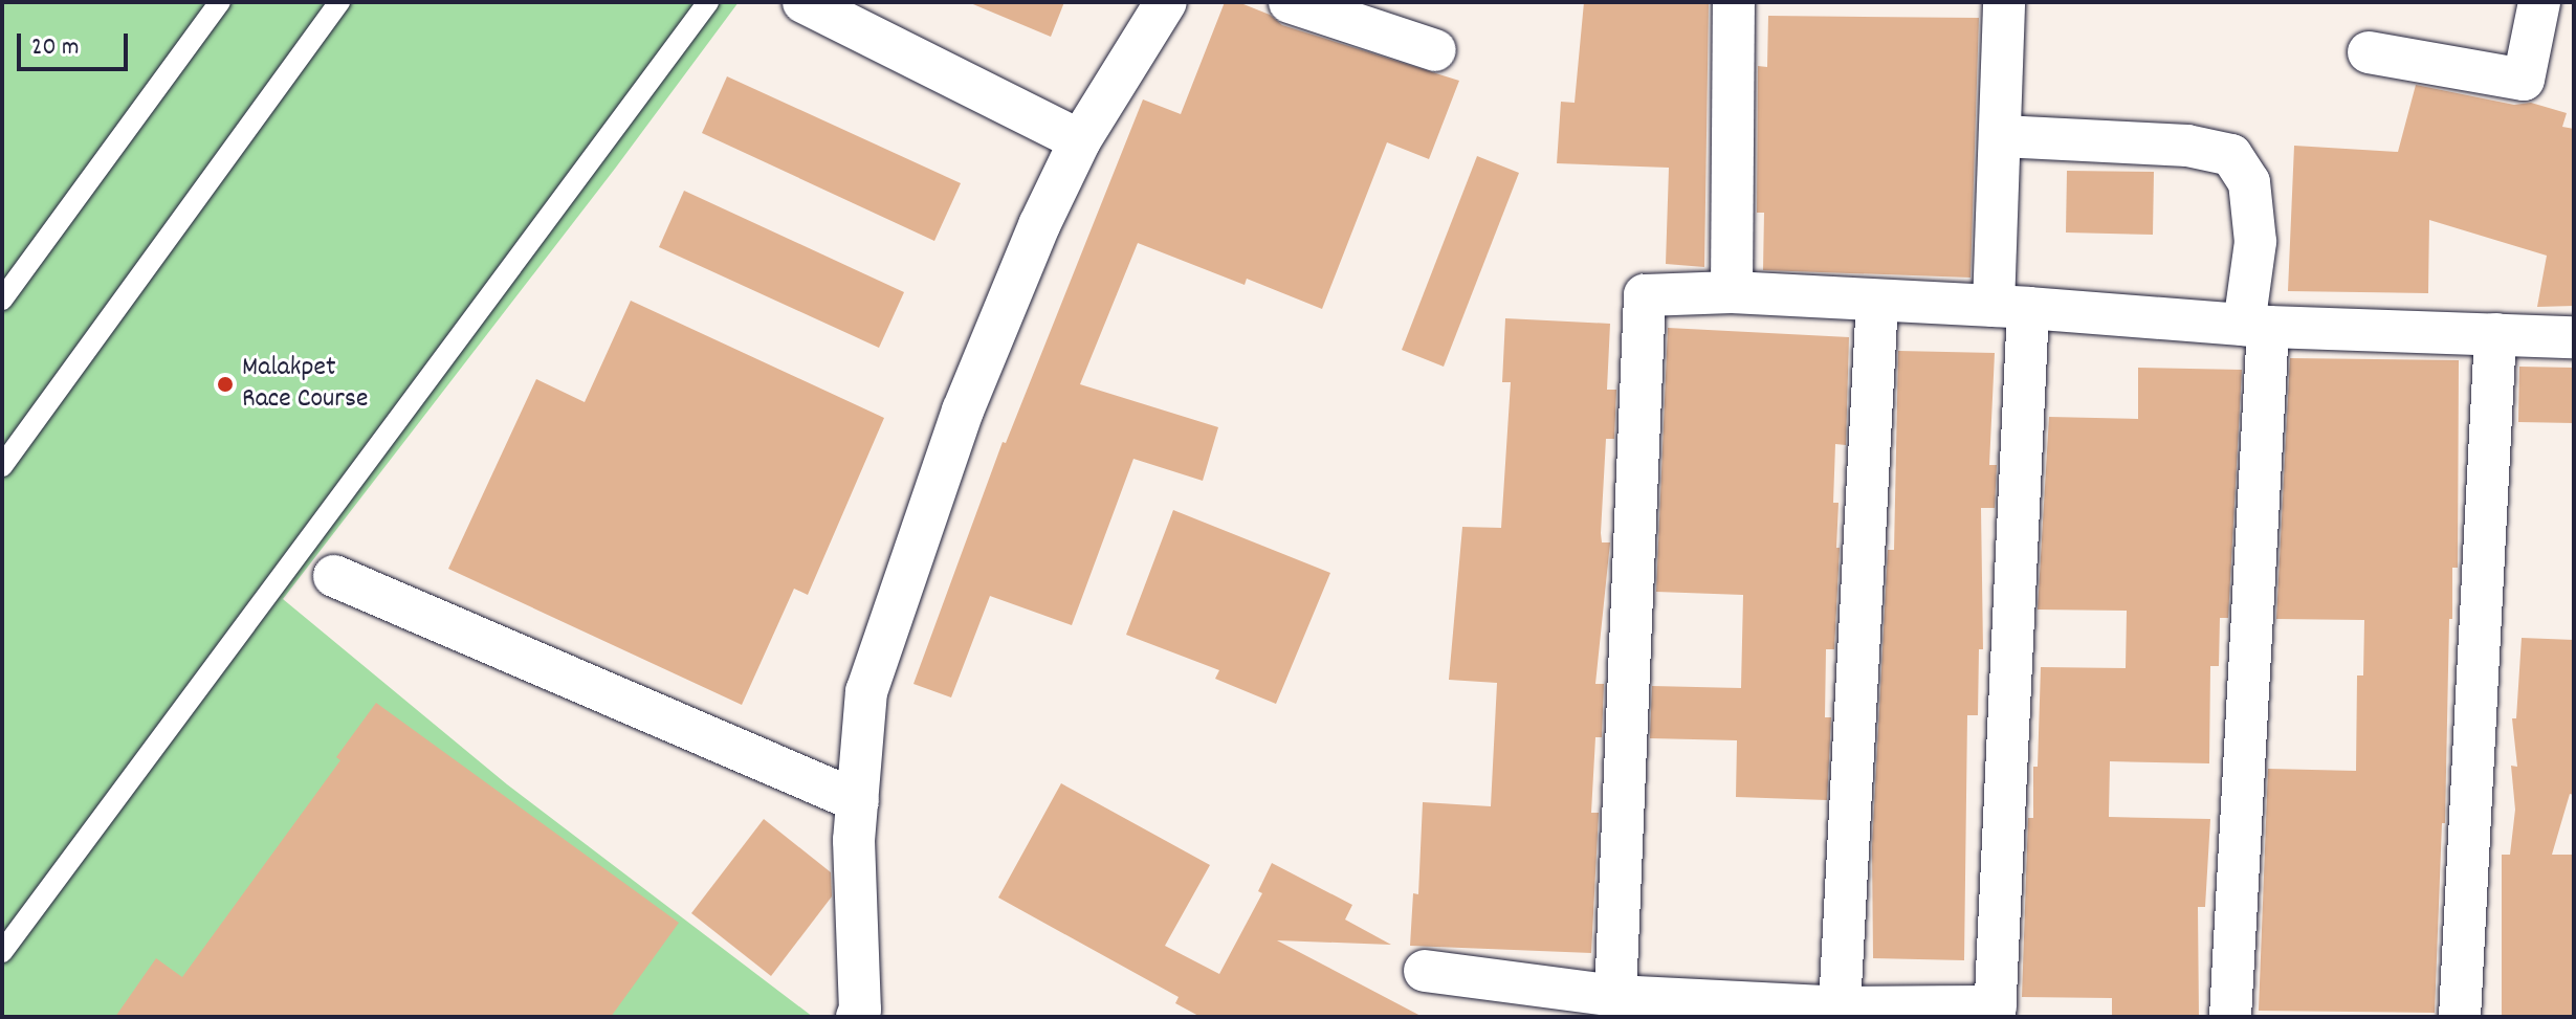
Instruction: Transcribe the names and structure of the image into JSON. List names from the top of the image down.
{
  "places": ["Malakpet Race Course"],
  "scale_bar": "20 m"
}
